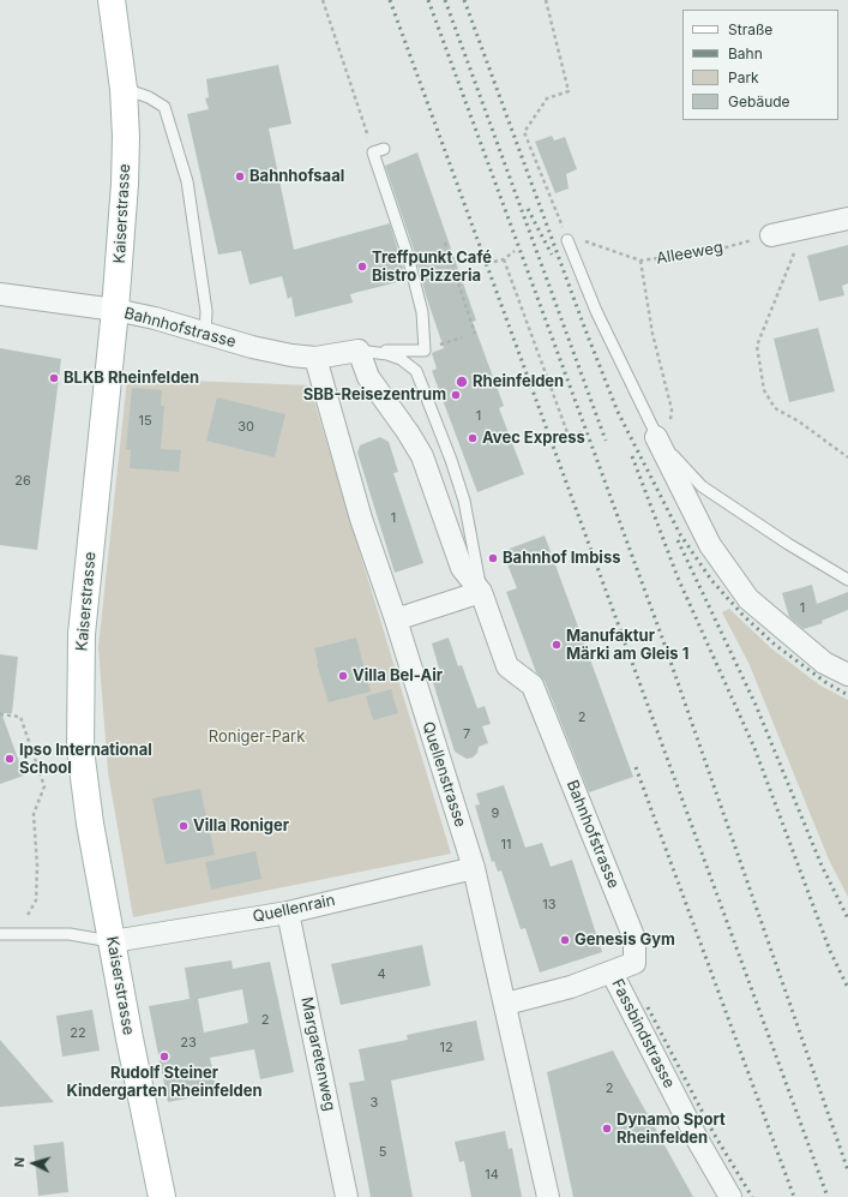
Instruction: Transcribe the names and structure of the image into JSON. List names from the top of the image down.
{
  "streets": {
    "main road": ["Kaiserstrasse"],
    "street": [
      "Bahnhofstrasse",
      "Quellenstrasse",
      "Quellenrain",
      "Fassbindstrasse",
      "Margaretenweg"
    ],
    "path": ["Alleeweg"]
  },
  "crossings": [
    ["Kaiserstrasse", "Bahnhofstrasse"],
    ["Kaiserstrasse", "Quellenrain"],
    ["Bahnhofstrasse", "Quellenstrasse"],
    ["Bahnhofstrasse", "Fassbindstrasse"],
    ["Quellenstrasse", "Quellenrain"],
    ["Quellenrain", "Margaretenweg"]
  ],
  "parks": ["Roniger-Park"],
  "places": [
    "Bahnhofsaal",
    "Treffpunkt Café Bistro Pizzeria",
    "BLKB Rheinfelden",
    "Rheinfelden",
    "SBB-Reisezentrum",
    "Avec Express",
    "Bahnhof Imbiss",
    "Manufaktur Märki am Gleis 1",
    "Villa Bel-Air",
    "Ipso International School",
    "Villa Roniger",
    "Genesis Gym",
    "Rudolf Steiner Kindergarten Rheinfelden",
    "Dynamo Sport Rheinfelden"
  ],
  "house_numbers": [
    "1",
    "15",
    "30",
    "26",
    "1",
    "1",
    "2",
    "7",
    "9",
    "11",
    "13",
    "4",
    "2",
    "22",
    "23",
    "12",
    "2",
    "3",
    "5",
    "14"
  ],
  "legend": [
    "Straße",
    "Bahn",
    "Park",
    "Gebäude"
  ],
  "north": "left"
}
